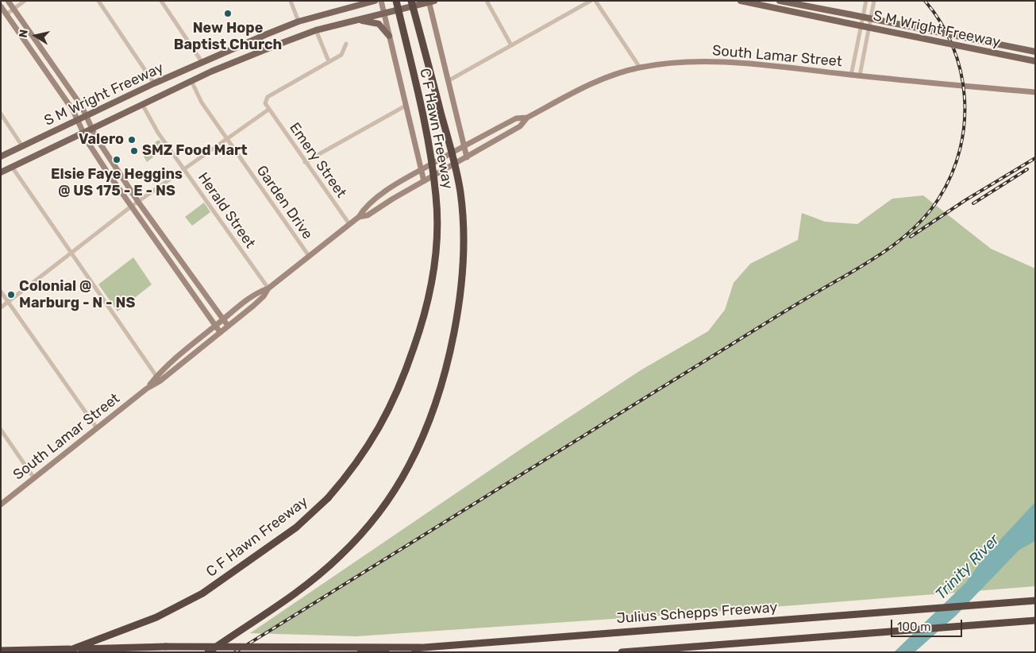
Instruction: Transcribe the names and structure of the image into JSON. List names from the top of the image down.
{
  "streets": {
    "highway": ["C F Hawn Freeway", "Julius Schepps Freeway"],
    "main road": ["S M Wright Freeway", "South Lamar Street"],
    "street": ["Emery Street", "Garden Drive", "Herald Street"]
  },
  "crossings": [
    ["S M Wright Freeway", "C F Hawn Freeway"],
    ["S M Wright Freeway", "Garden Drive"],
    ["S M Wright Freeway", "Herald Street"],
    ["South Lamar Street", "C F Hawn Freeway"],
    ["South Lamar Street", "Emery Street"],
    ["South Lamar Street", "Garden Drive"],
    ["South Lamar Street", "Herald Street"]
  ],
  "water": ["Trinity River"],
  "places": [
    "New Hope Baptist Church",
    "Valero",
    "SMZ Food Mart",
    "Elsie Faye Heggins @ US 175 - E - NS",
    "Colonial @ Marburg - N - NS"
  ],
  "scale_bar": "100 m",
  "north": "left"
}
